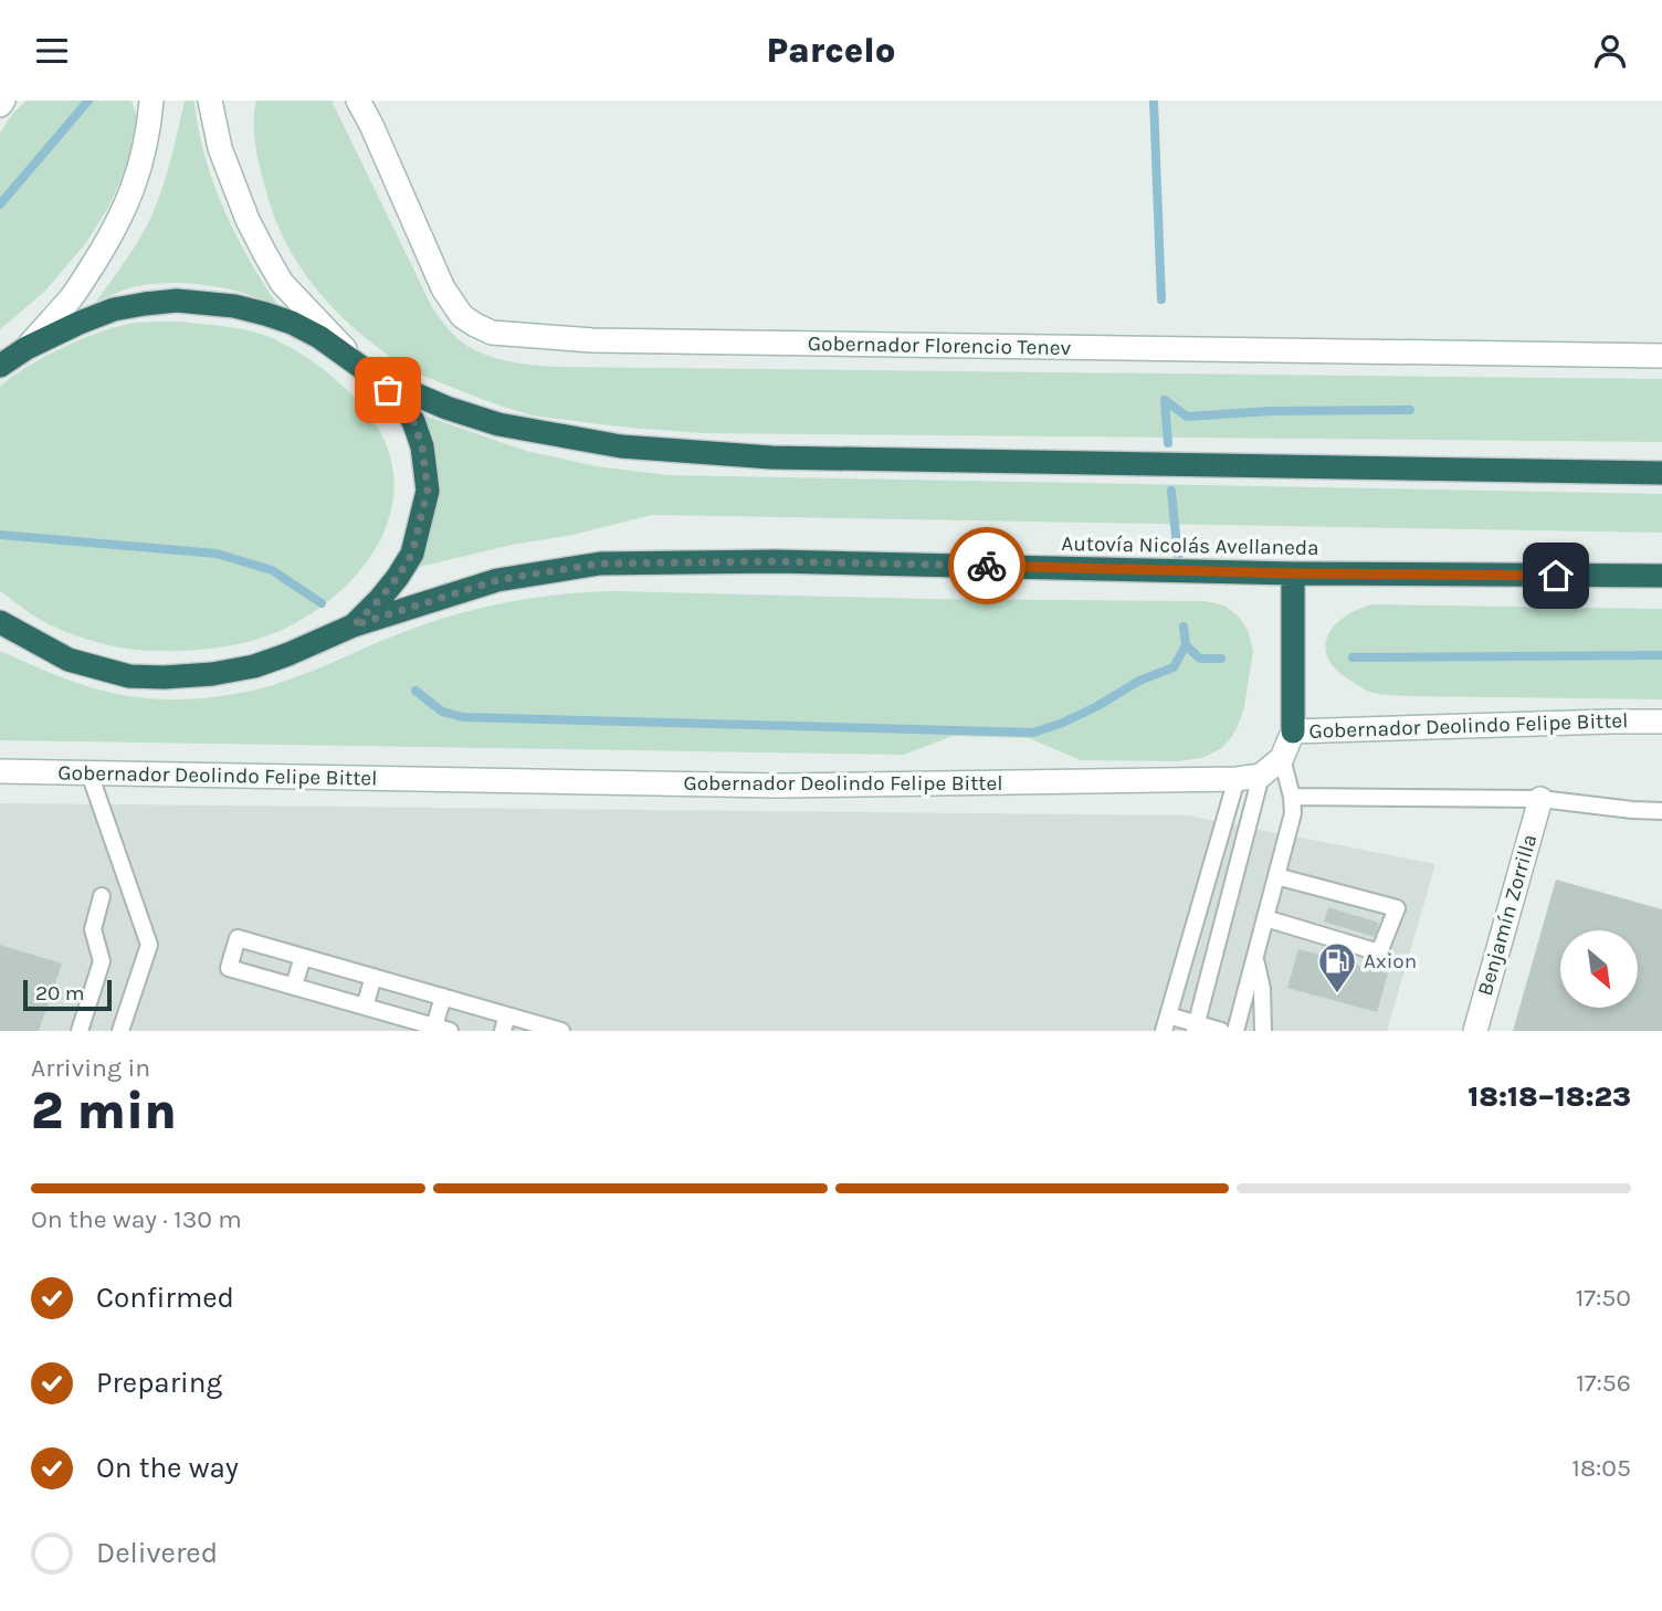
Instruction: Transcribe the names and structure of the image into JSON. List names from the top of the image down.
{
  "streets": {
    "highway": ["Autovía Nicolás Avellaneda"],
    "street": ["Gobernador Florencio Tenev", "Gobernador Deolindo Felipe Bittel", "Benjamín Zorrilla"]
  },
  "places": {
    "fuel station": ["Axion"]
  },
  "scale_bar": "20 m",
  "north": "bottom right",
  "page": {
    "header": "Parcelo",
    "scale": "20 m",
    "heading": ["2 min", "Arriving in", "18:18–18:23"],
    "bar": "On the way · 130 m",
    "list": [
      ["Confirmed", "17:50"],
      ["Preparing", "17:56"],
      ["On the way", "18:05"],
      "Delivered"
    ]
  }
}
